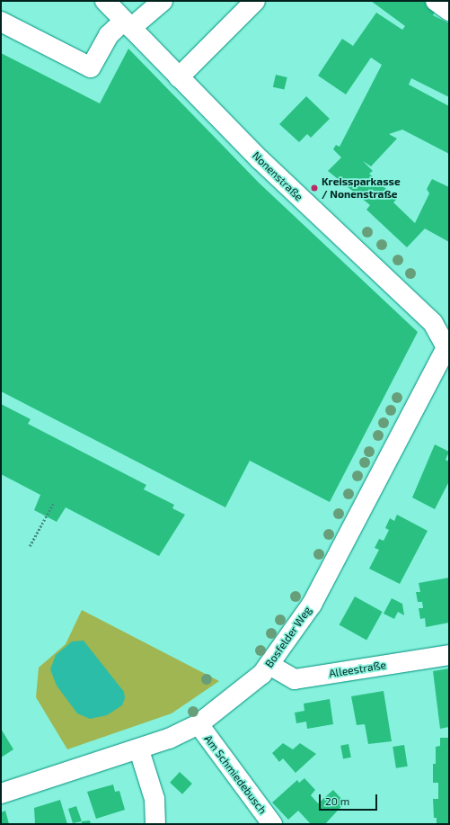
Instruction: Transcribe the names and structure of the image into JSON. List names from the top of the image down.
{
  "streets": {
    "street": [
      "Nonenstraße",
      "Bosfelder Weg",
      "Alleestraße",
      "Am Schmiedebusch"
    ]
  },
  "crossings": [
    ["Nonenstraße", "Bosfelder Weg"],
    ["Bosfelder Weg", "Alleestraße"],
    ["Bosfelder Weg", "Am Schmiedebusch"]
  ],
  "places": ["Kreissparkasse / Nonenstraße"],
  "scale_bar": "20 m"
}
